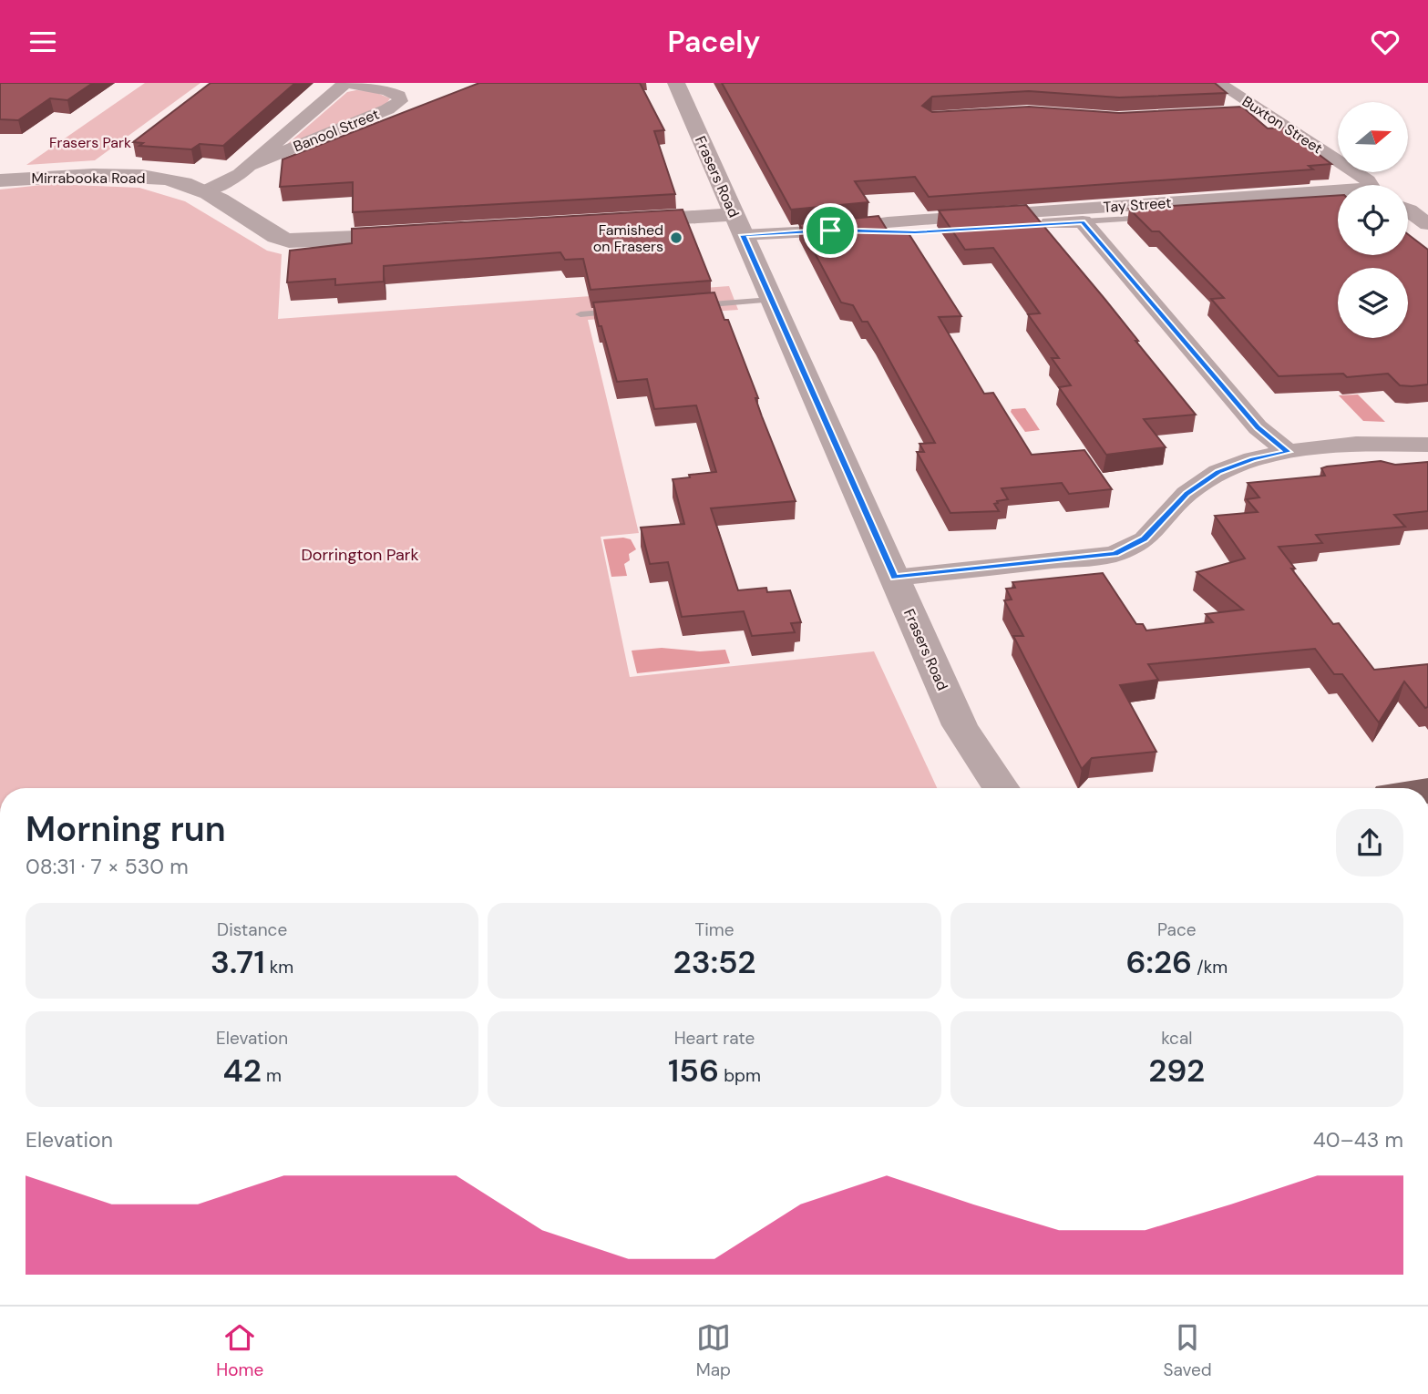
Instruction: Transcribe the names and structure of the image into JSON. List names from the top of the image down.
{
  "streets": {
    "street": [
      "Buxton Street",
      "Banool Street",
      "Frasers Road",
      "Mirrabooka Road",
      "Tay Street"
    ]
  },
  "crossings": [
    ["Banool Street", "Mirrabooka Road"],
    ["Frasers Road", "Tay Street"]
  ],
  "parks": ["Frasers Park", "Dorrington Park"],
  "places": ["Famished on Frasers"],
  "north": "right",
  "page": {
    "header": "Pacely",
    "heading": ["Morning run", "08:31 · 7 × 530 m"],
    "stats": [
      ["Distance", "3.71 km"],
      ["Time", "23:52"],
      ["Pace", "6:26 /km"],
      ["Elevation", "42 m"],
      ["Heart rate", "156 bpm"],
      ["kcal", "292"]
    ],
    "chart": ["Elevation", "40–43 m"],
    "tabs": ["Home", "Map", "Saved"]
  }
}
